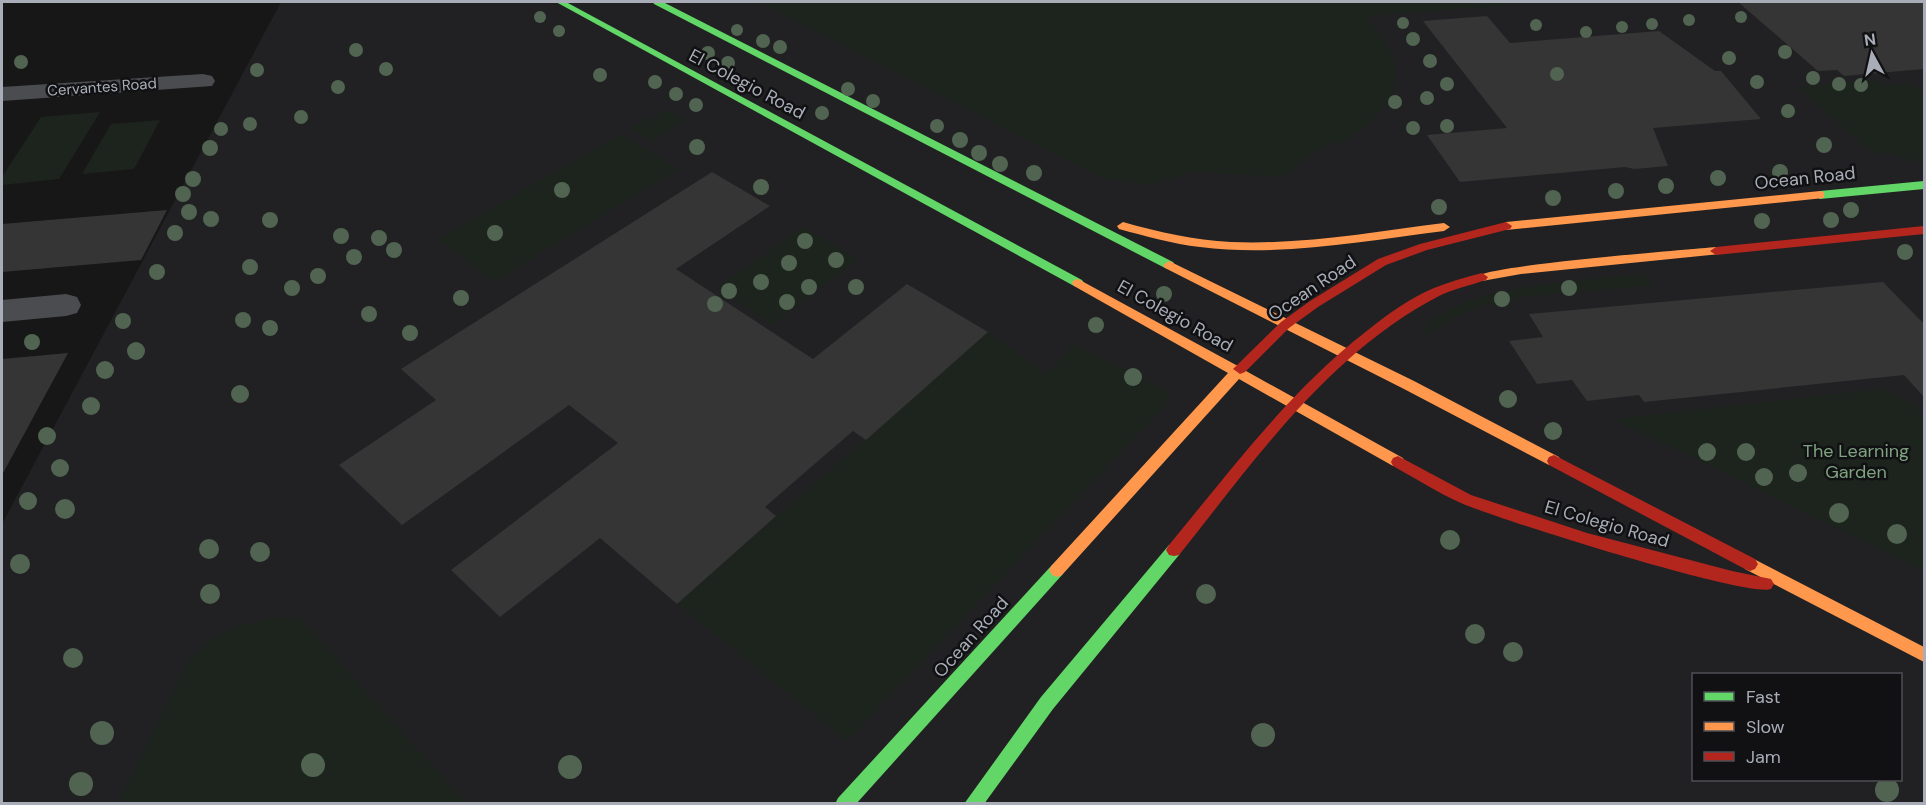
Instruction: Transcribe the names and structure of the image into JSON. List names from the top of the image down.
{
  "streets": {
    "main road": ["El Colegio Road", "Ocean Road"],
    "street": ["Cervantes Road"]
  },
  "crossings": [
    ["El Colegio Road", "Ocean Road"]
  ],
  "parks": ["The Learning Garden"],
  "legend": ["Fast", "Slow", "Jam"],
  "north": "top"
}
